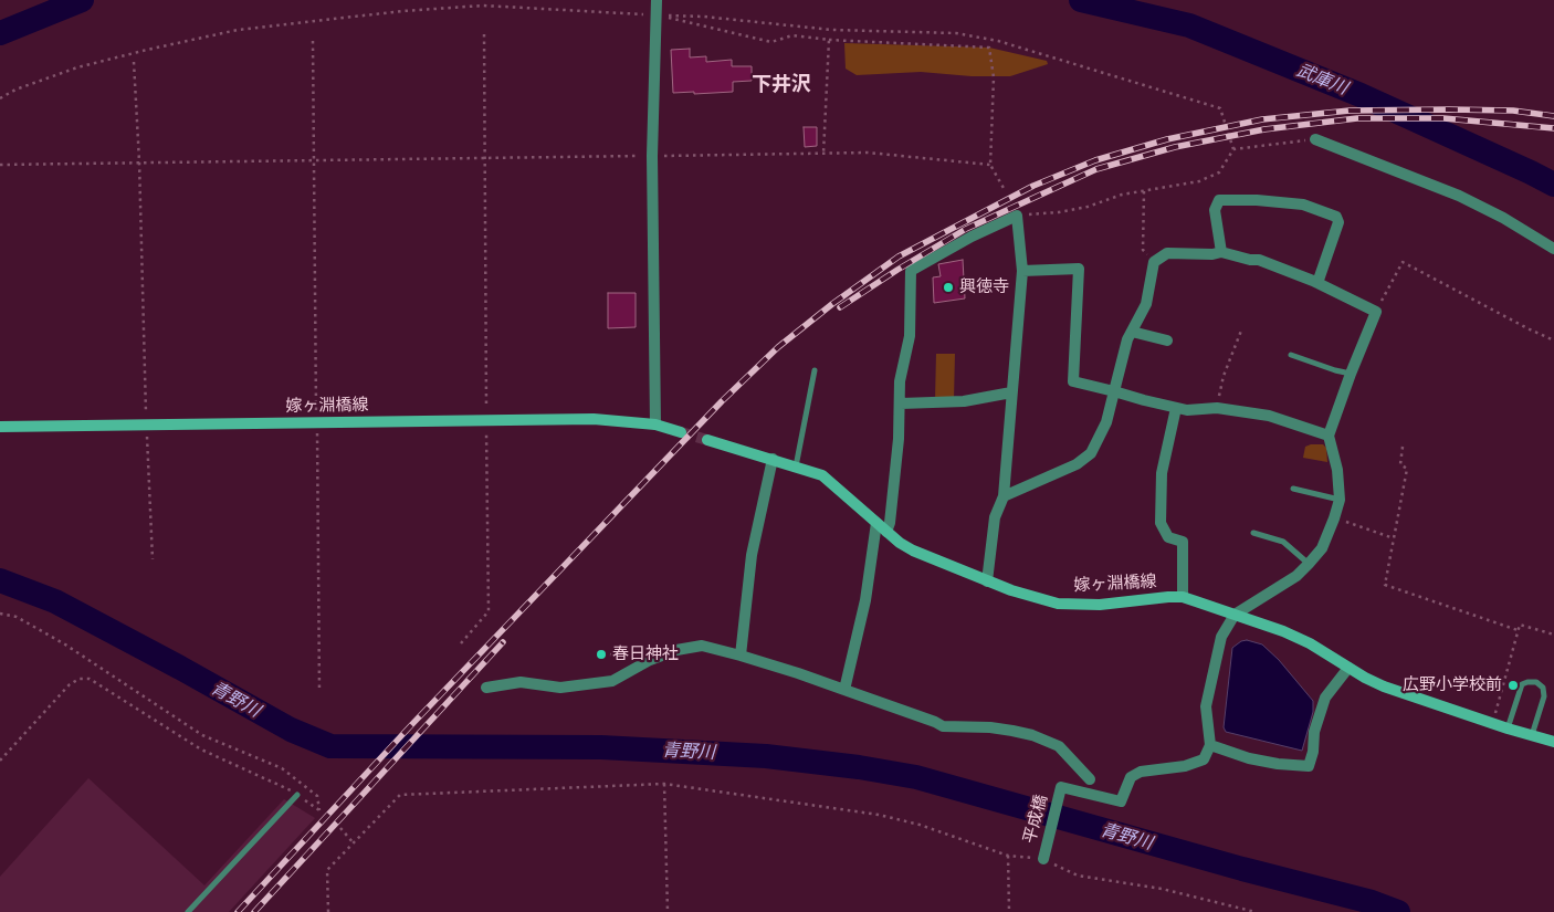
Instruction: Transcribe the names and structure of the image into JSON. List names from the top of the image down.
{
  "streets": {
    "street": ["嫁ヶ淵橋線", "平成橋"]
  },
  "districts": ["下井沢"],
  "water": ["武庫川", "青野川"],
  "places": ["興徳寺", "春日神社", "広野小学校前"]
}
